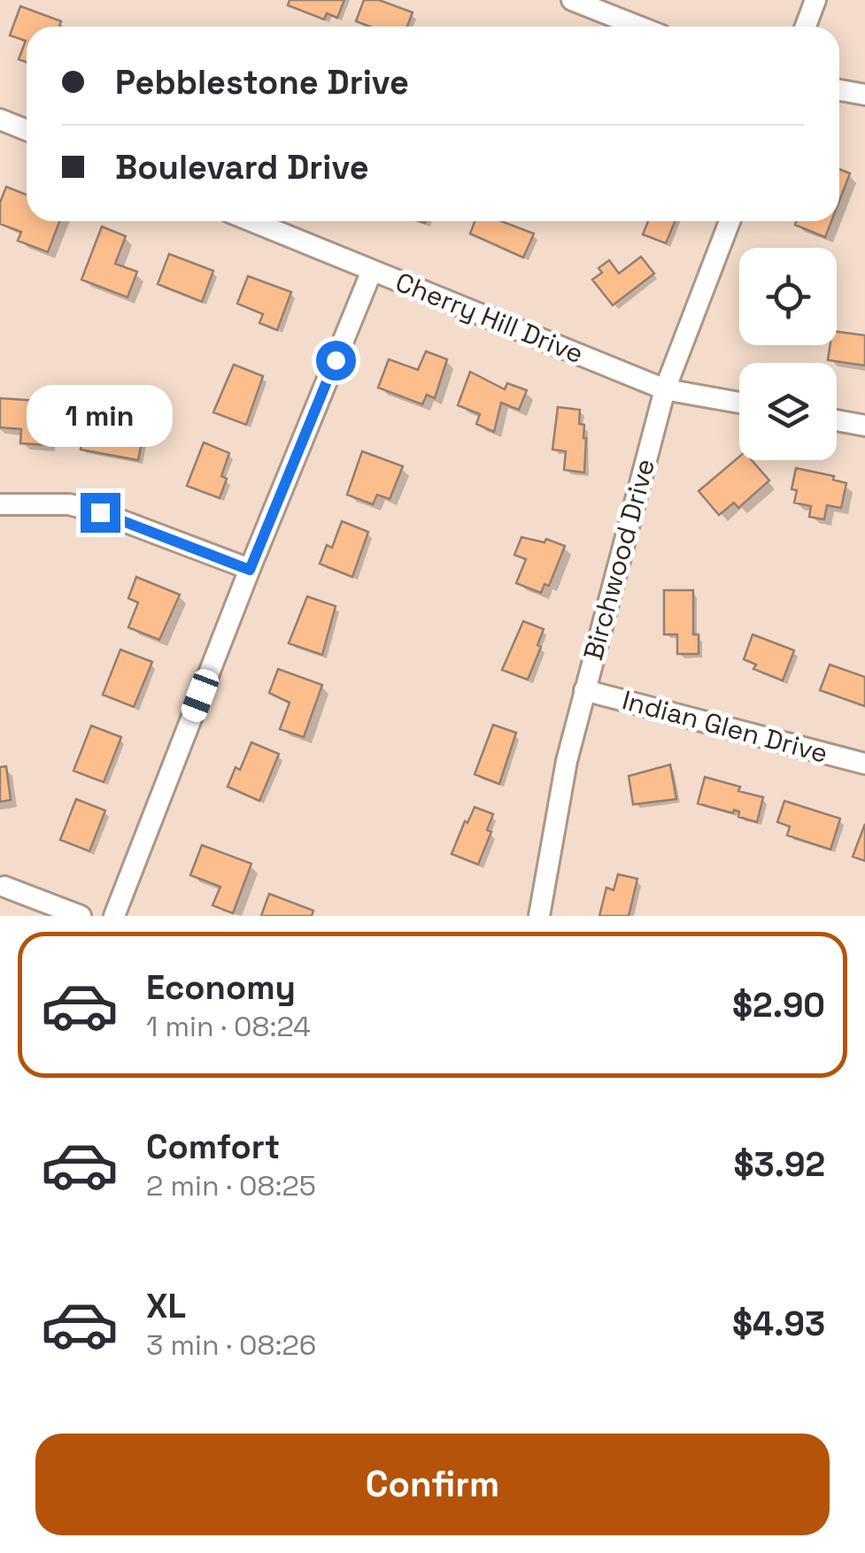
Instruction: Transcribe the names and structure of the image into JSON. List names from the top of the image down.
{
  "streets": {
    "street": ["Cherry Hill Drive", "Birchwood Drive", "Indian Glen Drive"]
  },
  "crossings": [
    ["Cherry Hill Drive", "Birchwood Drive"],
    ["Birchwood Drive", "Indian Glen Drive"]
  ],
  "page": {
    "banner": ["Pebblestone Drive", "Boulevard Drive"],
    "bubble": "1 min",
    "list": [
      {
        "name": "Economy",
        "note": "1 min · 08:24",
        "value": "$2.90"
      },
      {
        "name": "Comfort",
        "note": "2 min · 08:25",
        "value": "$3.92"
      },
      {
        "name": "XL",
        "note": "3 min · 08:26",
        "value": "$4.93"
      }
    ],
    "buttons": "Confirm"
  }
}
